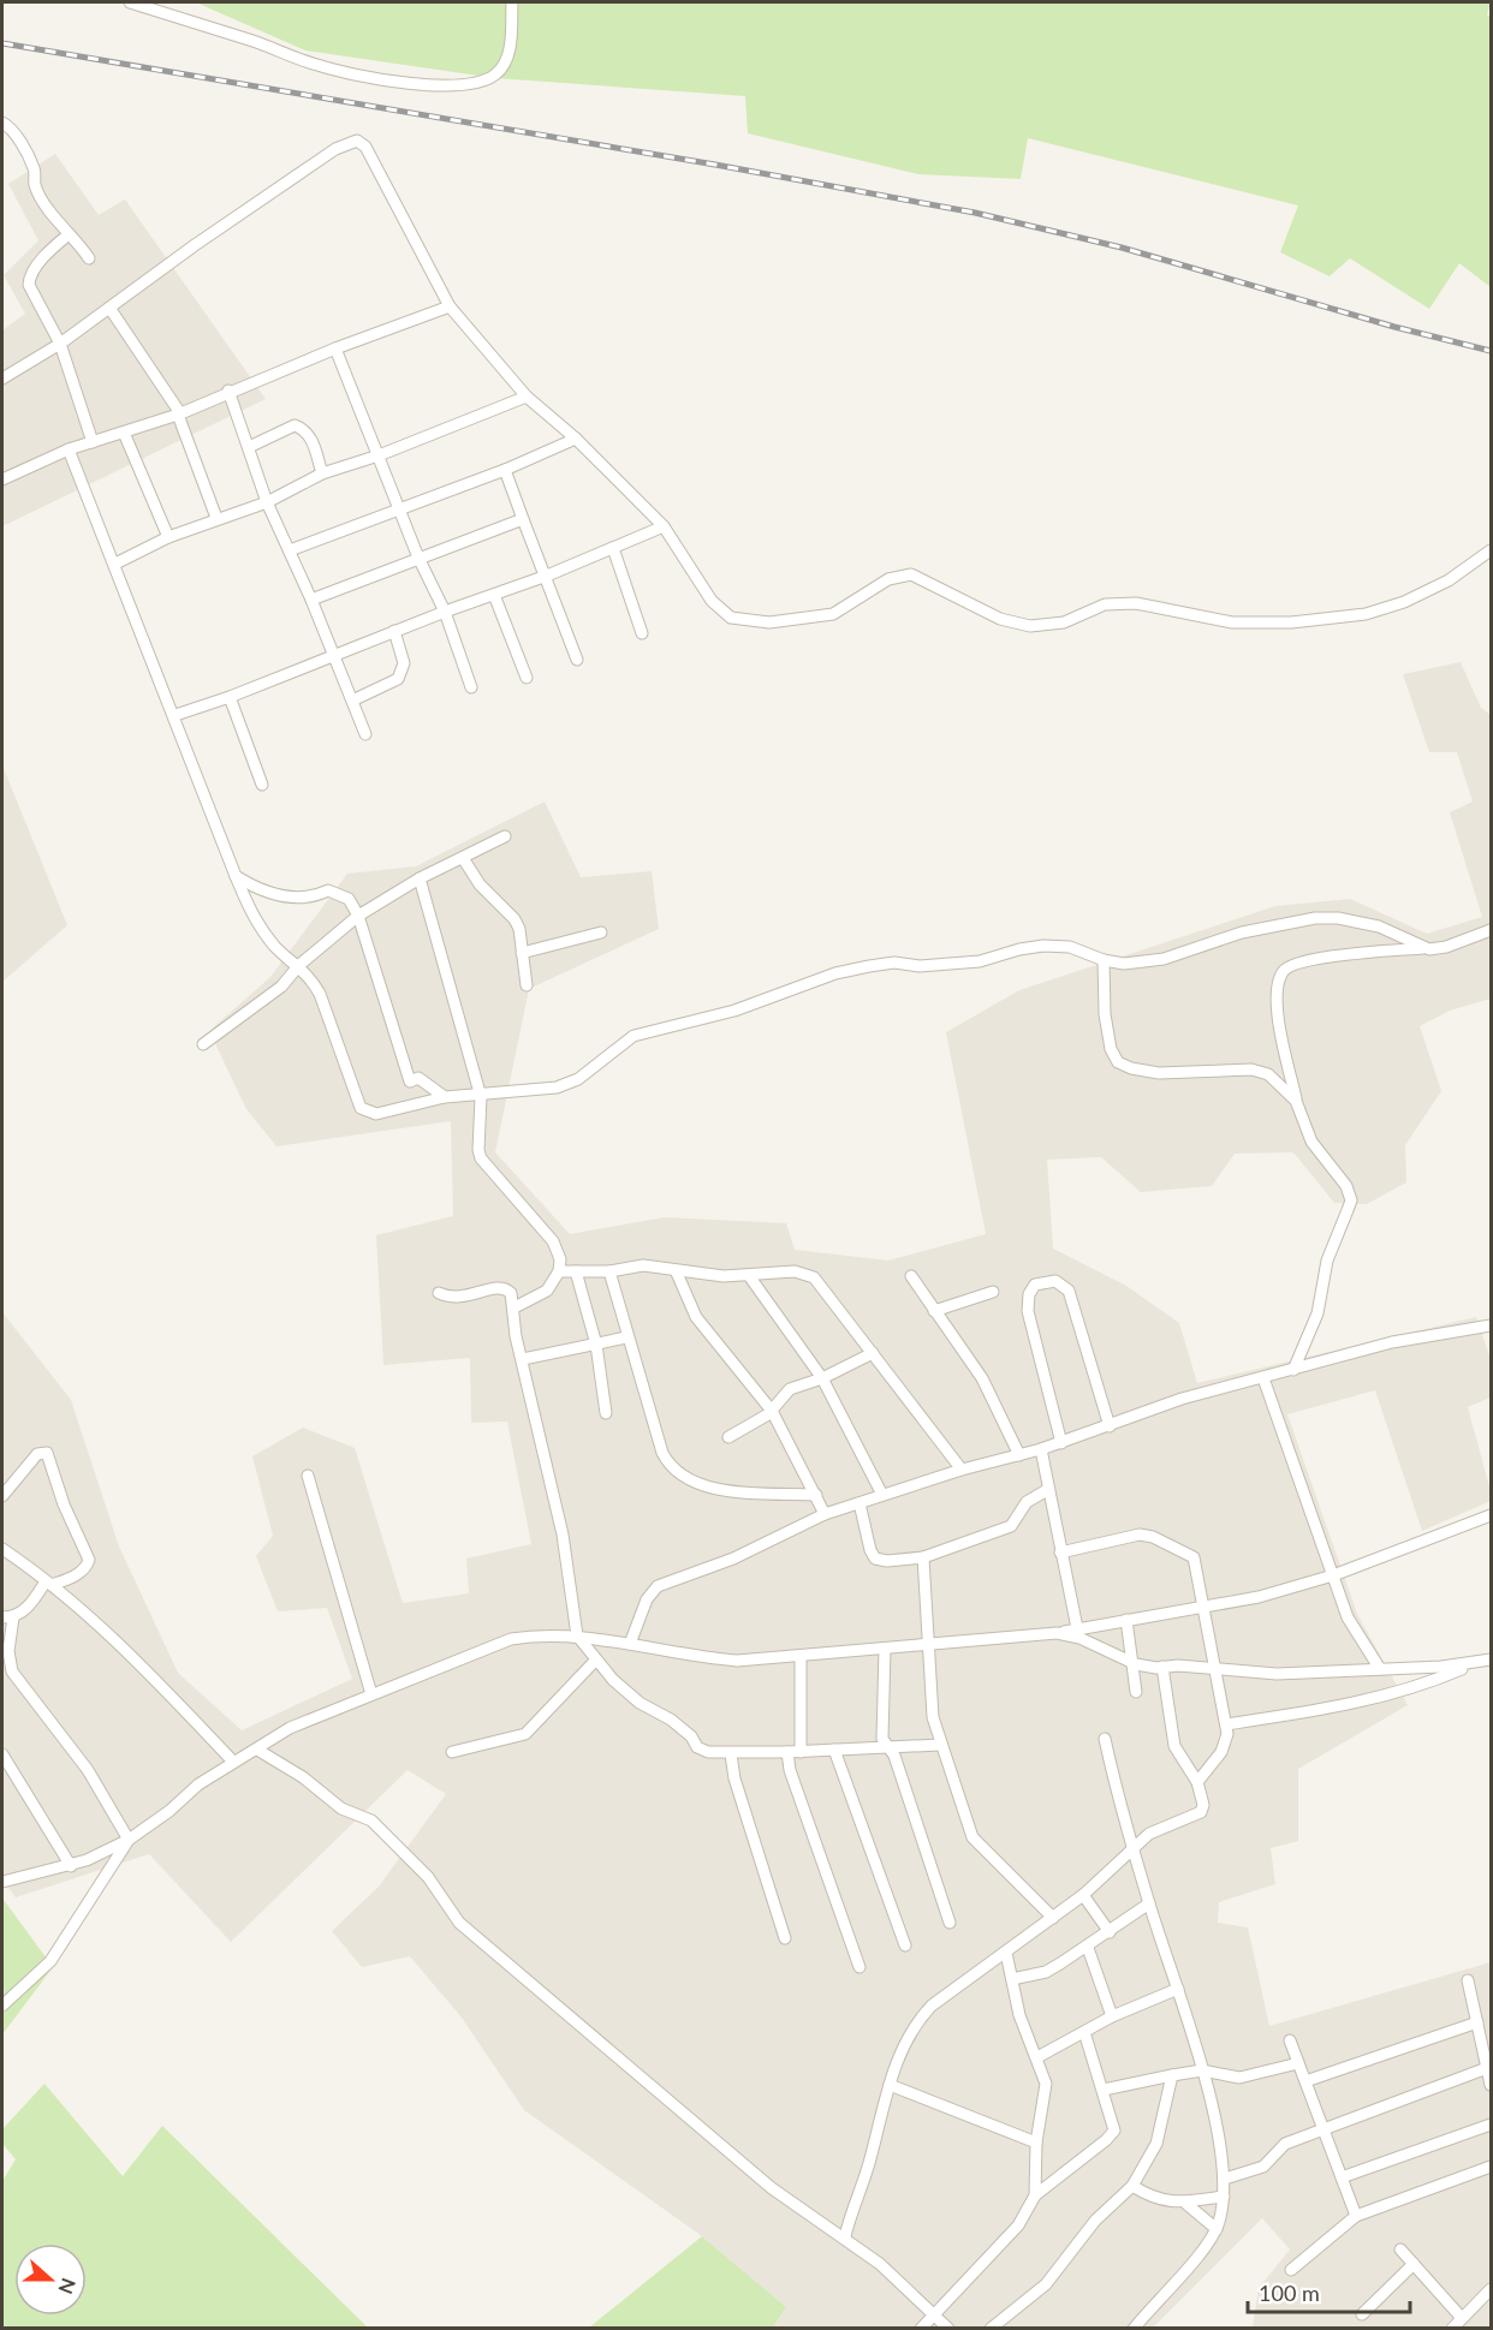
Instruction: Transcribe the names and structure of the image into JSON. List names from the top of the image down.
{
  "scale_bar": "100 m",
  "north": "right"
}
